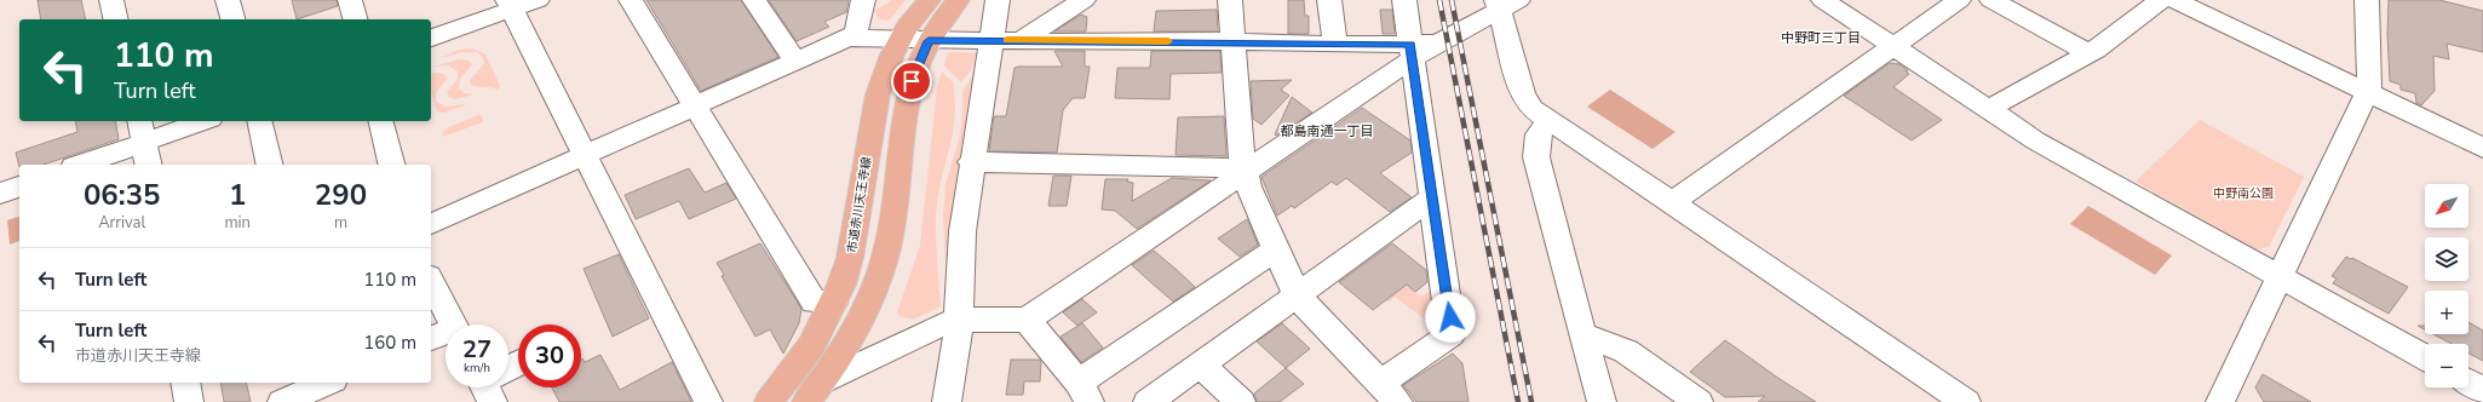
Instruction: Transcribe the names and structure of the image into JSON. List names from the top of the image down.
{
  "streets": {
    "main road": ["市道赤川天王寺線"]
  },
  "districts": ["中野町三丁目", "都島南通一丁目"],
  "parks": ["中野南公園"],
  "north": "bottom left",
  "page": {
    "turn": ["110 m", "Turn left"],
    "eta": [
      "06:35",
      "Arrival",
      "1",
      "min",
      "290",
      "m"
    ],
    "map_buttons": ["+", "−"],
    "list": [
      {
        "name": "Turn left",
        "value": "110 m"
      },
      {
        "name": "Turn left",
        "note": "市道赤川天王寺線",
        "value": "160 m"
      }
    ],
    "speed": "27 km/h",
    "limit": "30"
  }
}
